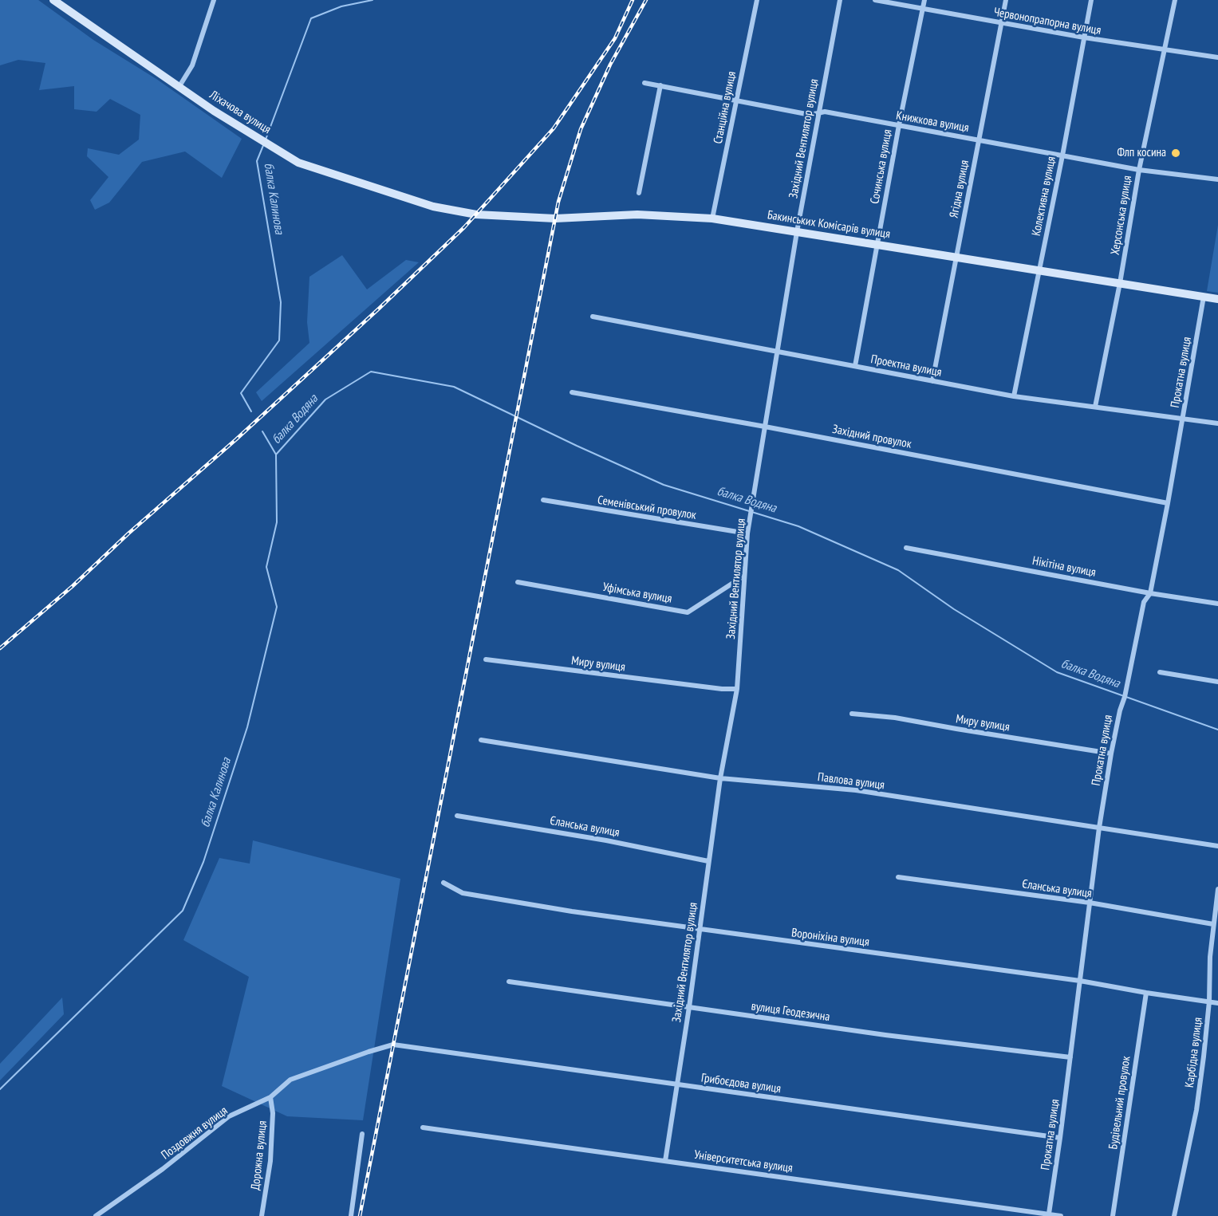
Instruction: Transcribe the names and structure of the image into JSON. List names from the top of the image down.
{
  "streets": {
    "street": [
      "Червонопрапорна вулиця",
      "Станційна вулиця",
      "Ліхачова вулиця",
      "Книжкова вулиця",
      "Західний Вентилятор вулиця",
      "Сочинська вулиця",
      "Ягідна вулиця",
      "Колективна вулиця",
      "Херсонська вулиця",
      "Бакинських Комісарів вулиця",
      "Проектна вулиця",
      "Прокатна вулиця",
      "Західний провулок",
      "Семенівський провулок",
      "Нікітіна вулиця",
      "Уфімська вулиця",
      "Миру вулиця",
      "Павлова вулиця",
      "Єланська вулиця",
      "Вороніхіна вулиця",
      "вулиця Геодезична",
      "Карбідна вулиця",
      "Грибоєдова вулиця",
      "Будівельний провулок",
      "Поздовжня вулиця",
      "Дорожна вулиця",
      "Університетська вулиця"
    ]
  },
  "crossings": [
    ["Червонопрапорна вулиця", "Сочинська вулиця"],
    ["Червонопрапорна вулиця", "Ягідна вулиця"],
    ["Червонопрапорна вулиця", "Колективна вулиця"],
    ["Червонопрапорна вулиця", "Херсонська вулиця"],
    ["Станційна вулиця", "Книжкова вулиця"],
    ["Станційна вулиця", "Бакинських Комісарів вулиця"],
    ["Ліхачова вулиця", "Бакинських Комісарів вулиця"],
    ["Книжкова вулиця", "Західний Вентилятор вулиця"],
    ["Книжкова вулиця", "Сочинська вулиця"],
    ["Книжкова вулиця", "Ягідна вулиця"],
    ["Книжкова вулиця", "Колективна вулиця"],
    ["Книжкова вулиця", "Херсонська вулиця"],
    ["Західний Вентилятор вулиця", "Бакинських Комісарів вулиця"],
    ["Західний Вентилятор вулиця", "Проектна вулиця"],
    ["Західний Вентилятор вулиця", "Західний провулок"],
    ["Західний Вентилятор вулиця", "Семенівський провулок"],
    ["Західний Вентилятор вулиця", "Уфімська вулиця"],
    ["Західний Вентилятор вулиця", "Миру вулиця"],
    ["Західний Вентилятор вулиця", "Павлова вулиця"],
    ["Західний Вентилятор вулиця", "Єланська вулиця"],
    ["Західний Вентилятор вулиця", "Вороніхіна вулиця"],
    ["Західний Вентилятор вулиця", "вулиця Геодезична"],
    ["Західний Вентилятор вулиця", "Грибоєдова вулиця"],
    ["Західний Вентилятор вулиця", "Університетська вулиця"],
    ["Сочинська вулиця", "Бакинських Комісарів вулиця"],
    ["Сочинська вулиця", "Проектна вулиця"],
    ["Ягідна вулиця", "Бакинських Комісарів вулиця"],
    ["Ягідна вулиця", "Проектна вулиця"],
    ["Колективна вулиця", "Бакинських Комісарів вулиця"],
    ["Колективна вулиця", "Проектна вулиця"],
    ["Херсонська вулиця", "Бакинських Комісарів вулиця"],
    ["Херсонська вулиця", "Проектна вулиця"],
    ["Бакинських Комісарів вулиця", "Прокатна вулиця"],
    ["Проектна вулиця", "Прокатна вулиця"],
    ["Прокатна вулиця", "Західний провулок"],
    ["Прокатна вулиця", "Нікітіна вулиця"],
    ["Прокатна вулиця", "Миру вулиця"],
    ["Прокатна вулиця", "Павлова вулиця"],
    ["Прокатна вулиця", "Єланська вулиця"],
    ["Прокатна вулиця", "Вороніхіна вулиця"],
    ["Прокатна вулиця", "вулиця Геодезична"],
    ["Прокатна вулиця", "Грибоєдова вулиця"],
    ["Прокатна вулиця", "Університетська вулиця"],
    ["Єланська вулиця", "Карбідна вулиця"],
    ["Вороніхіна вулиця", "Карбідна вулиця"],
    ["Вороніхіна вулиця", "Будівельний провулок"],
    ["Грибоєдова вулиця", "Поздовжня вулиця"],
    ["Поздовжня вулиця", "Дорожна вулиця"]
  ],
  "water": ["балка Калинова", "балка Водяна"],
  "places": ["Флп косина"]
}
